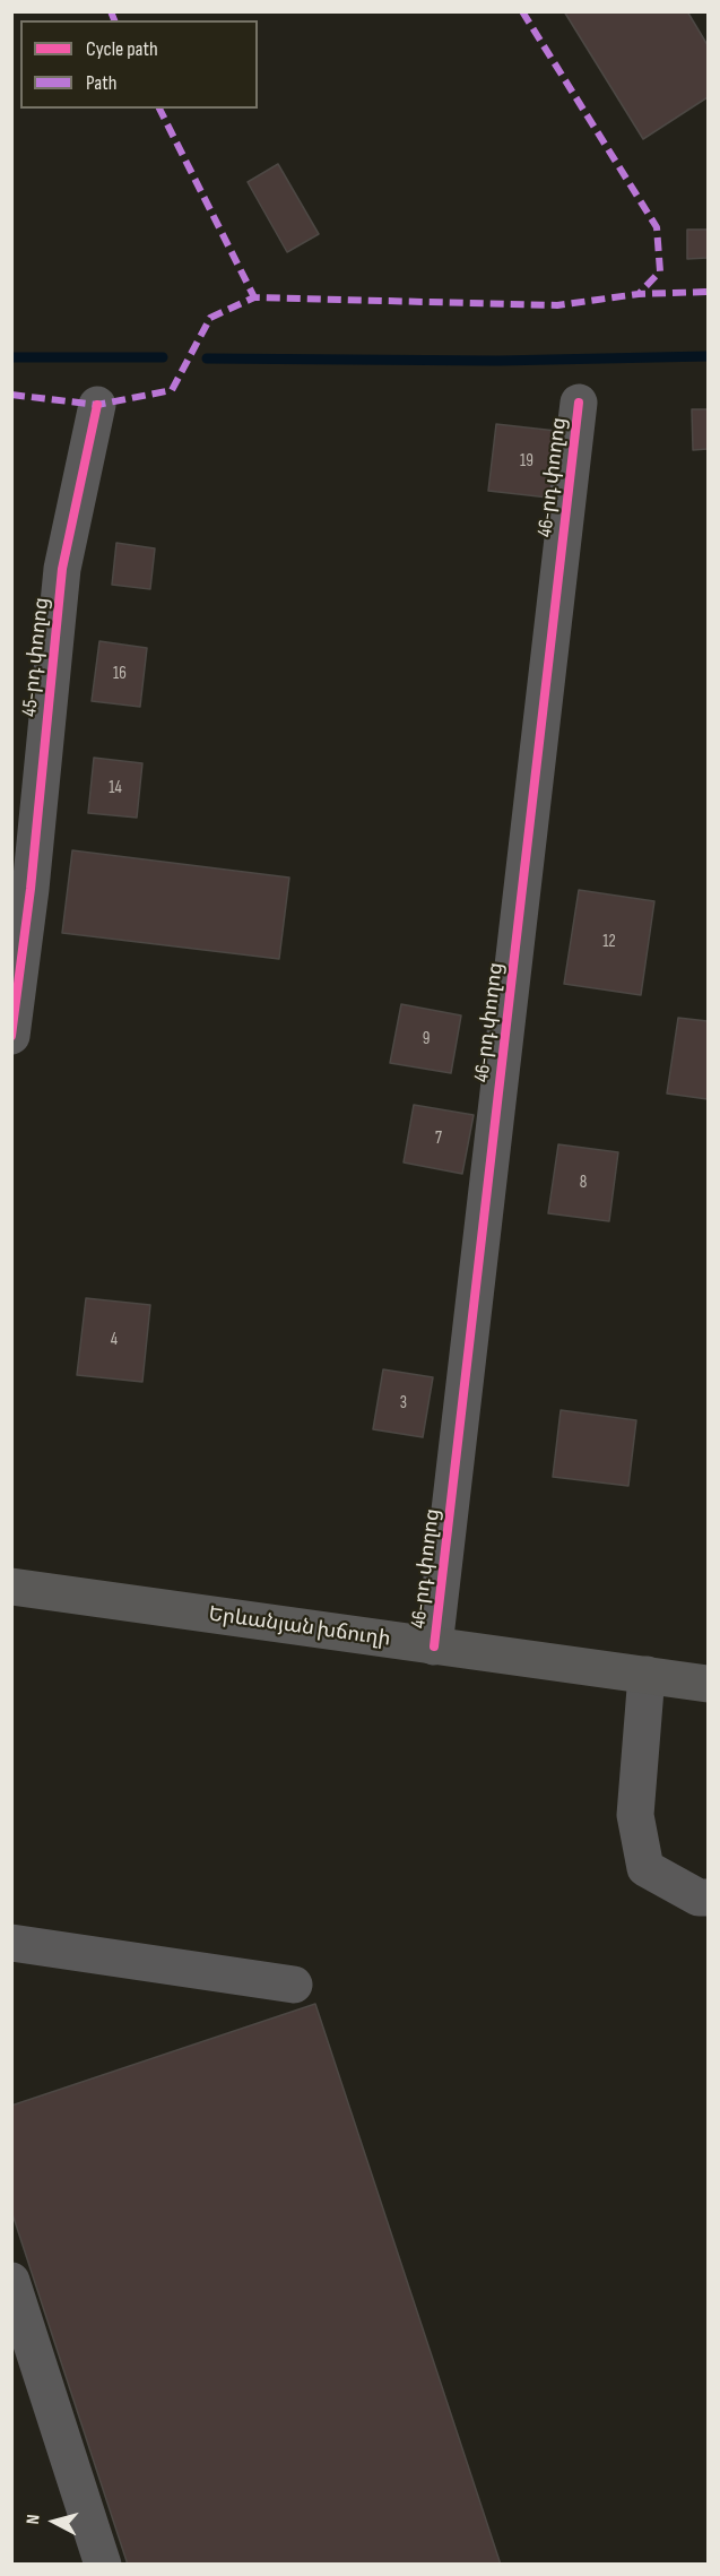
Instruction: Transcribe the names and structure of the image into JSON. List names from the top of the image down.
{
  "streets": {
    "main road": ["Երևանյան խճուղի"],
    "street": ["46-րդ փողոց", "45-րդ փողոց"]
  },
  "crossings": [
    ["46-րդ փողոց", "Երևանյան խճուղի"]
  ],
  "house_numbers": [
    "19",
    "16",
    "14",
    "12",
    "9",
    "7",
    "8",
    "4",
    "3"
  ],
  "legend": ["Cycle path", "Path"],
  "north": "left"
}
